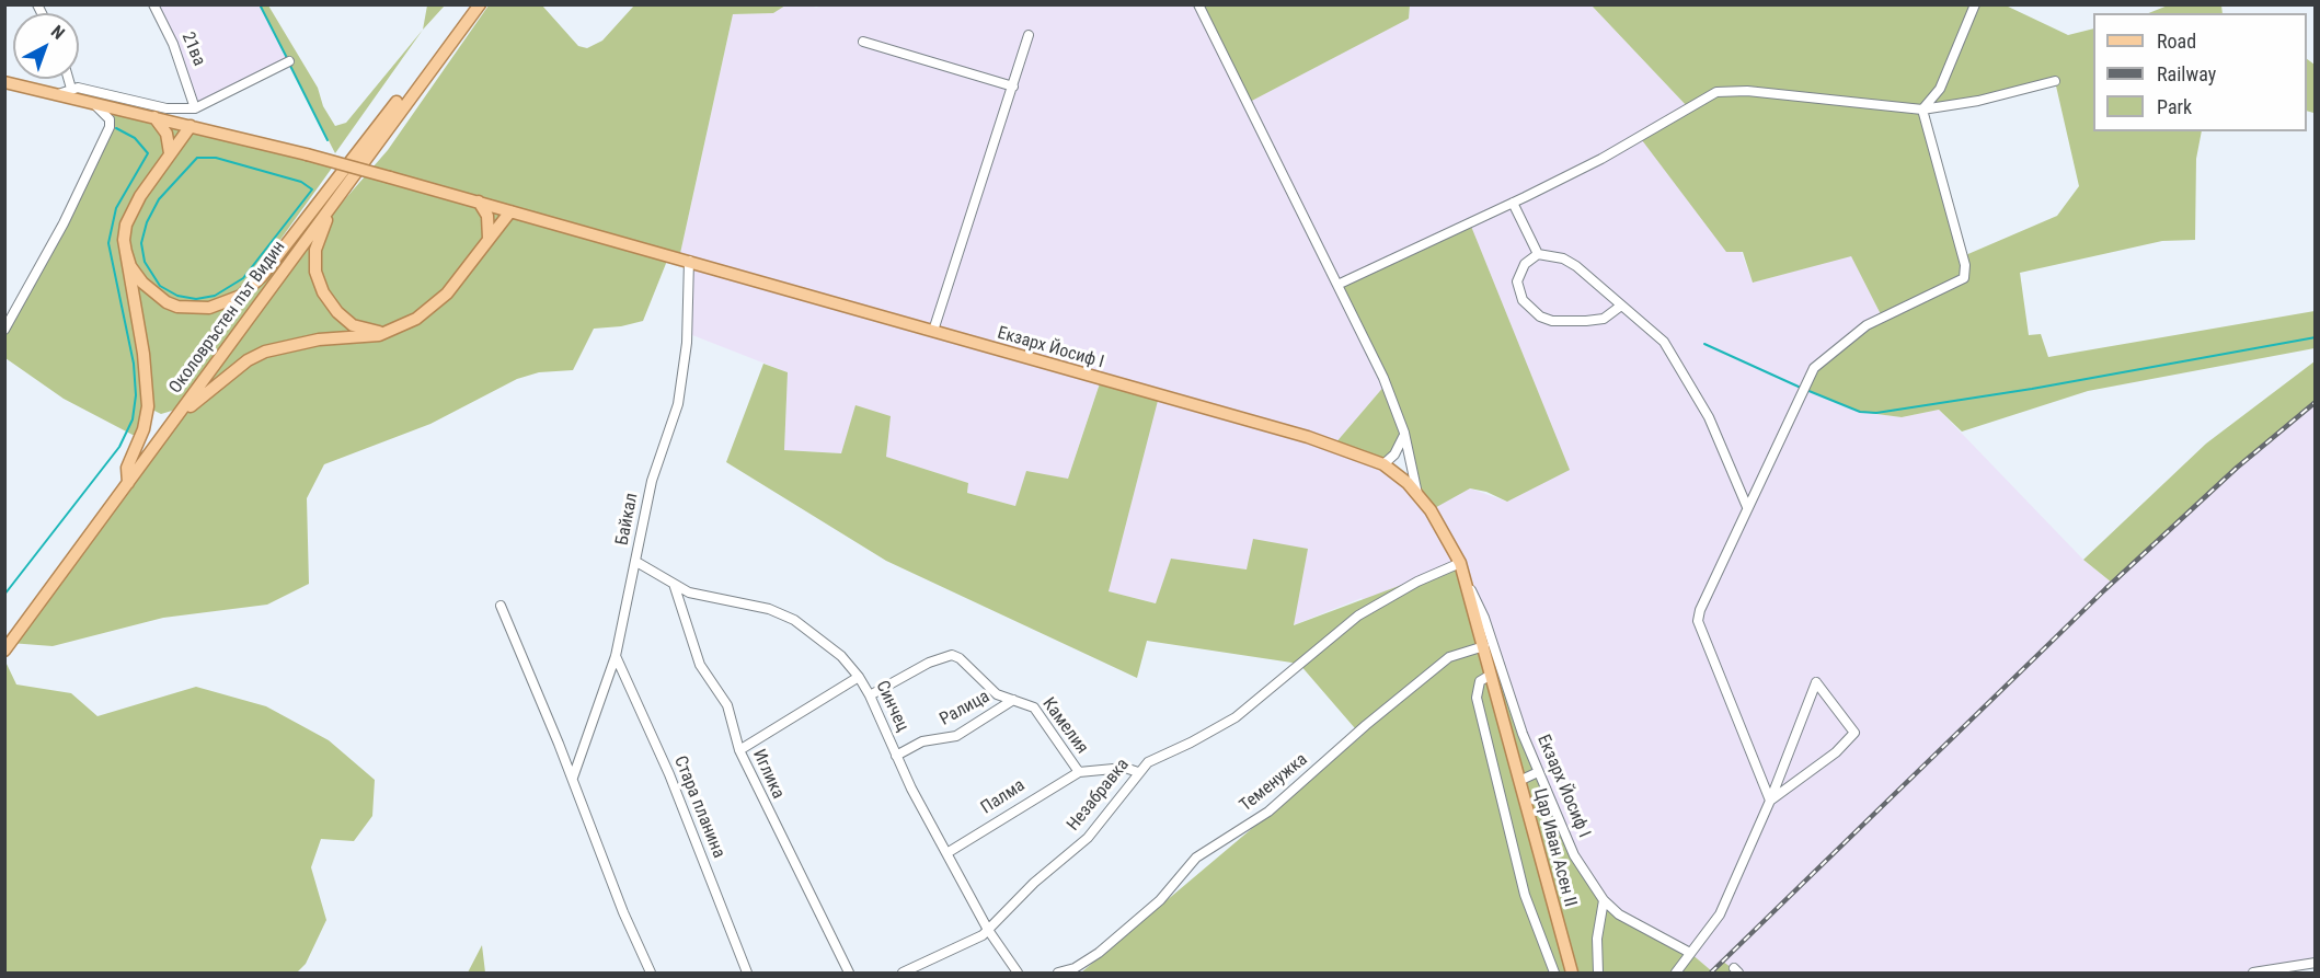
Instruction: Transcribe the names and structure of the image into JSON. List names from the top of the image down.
{
  "streets": {
    "main road": ["Околовръстен път Видин", "Екзарх Йосиф I", "Цар Иван Асен II"],
    "street": [
      "21ва",
      "Байкал",
      "Синчец",
      "Ралица",
      "Камелия",
      "Иглика",
      "Теменужка",
      "Незабравка",
      "Палма",
      "Стара планина"
    ]
  },
  "crossings": [
    ["Екзарх Йосиф I", "Байкал"],
    ["Екзарх Йосиф I", "Теменужка"],
    ["Екзарх Йосиф I", "Незабравка"],
    ["Екзарх Йосиф I", "Цар Иван Асен II"],
    ["Байкал", "Синчец"],
    ["Байкал", "Стара планина"],
    ["Синчец", "Ралица"],
    ["Синчец", "Камелия"],
    ["Синчец", "Иглика"],
    ["Синчец", "Незабравка"],
    ["Синчец", "Палма"],
    ["Ралица", "Камелия"],
    ["Камелия", "Незабравка"],
    ["Камелия", "Палма"],
    ["Теменужка", "Цар Иван Асен II"]
  ],
  "legend": ["Road", "Railway", "Park"],
  "north": "top right"
}
